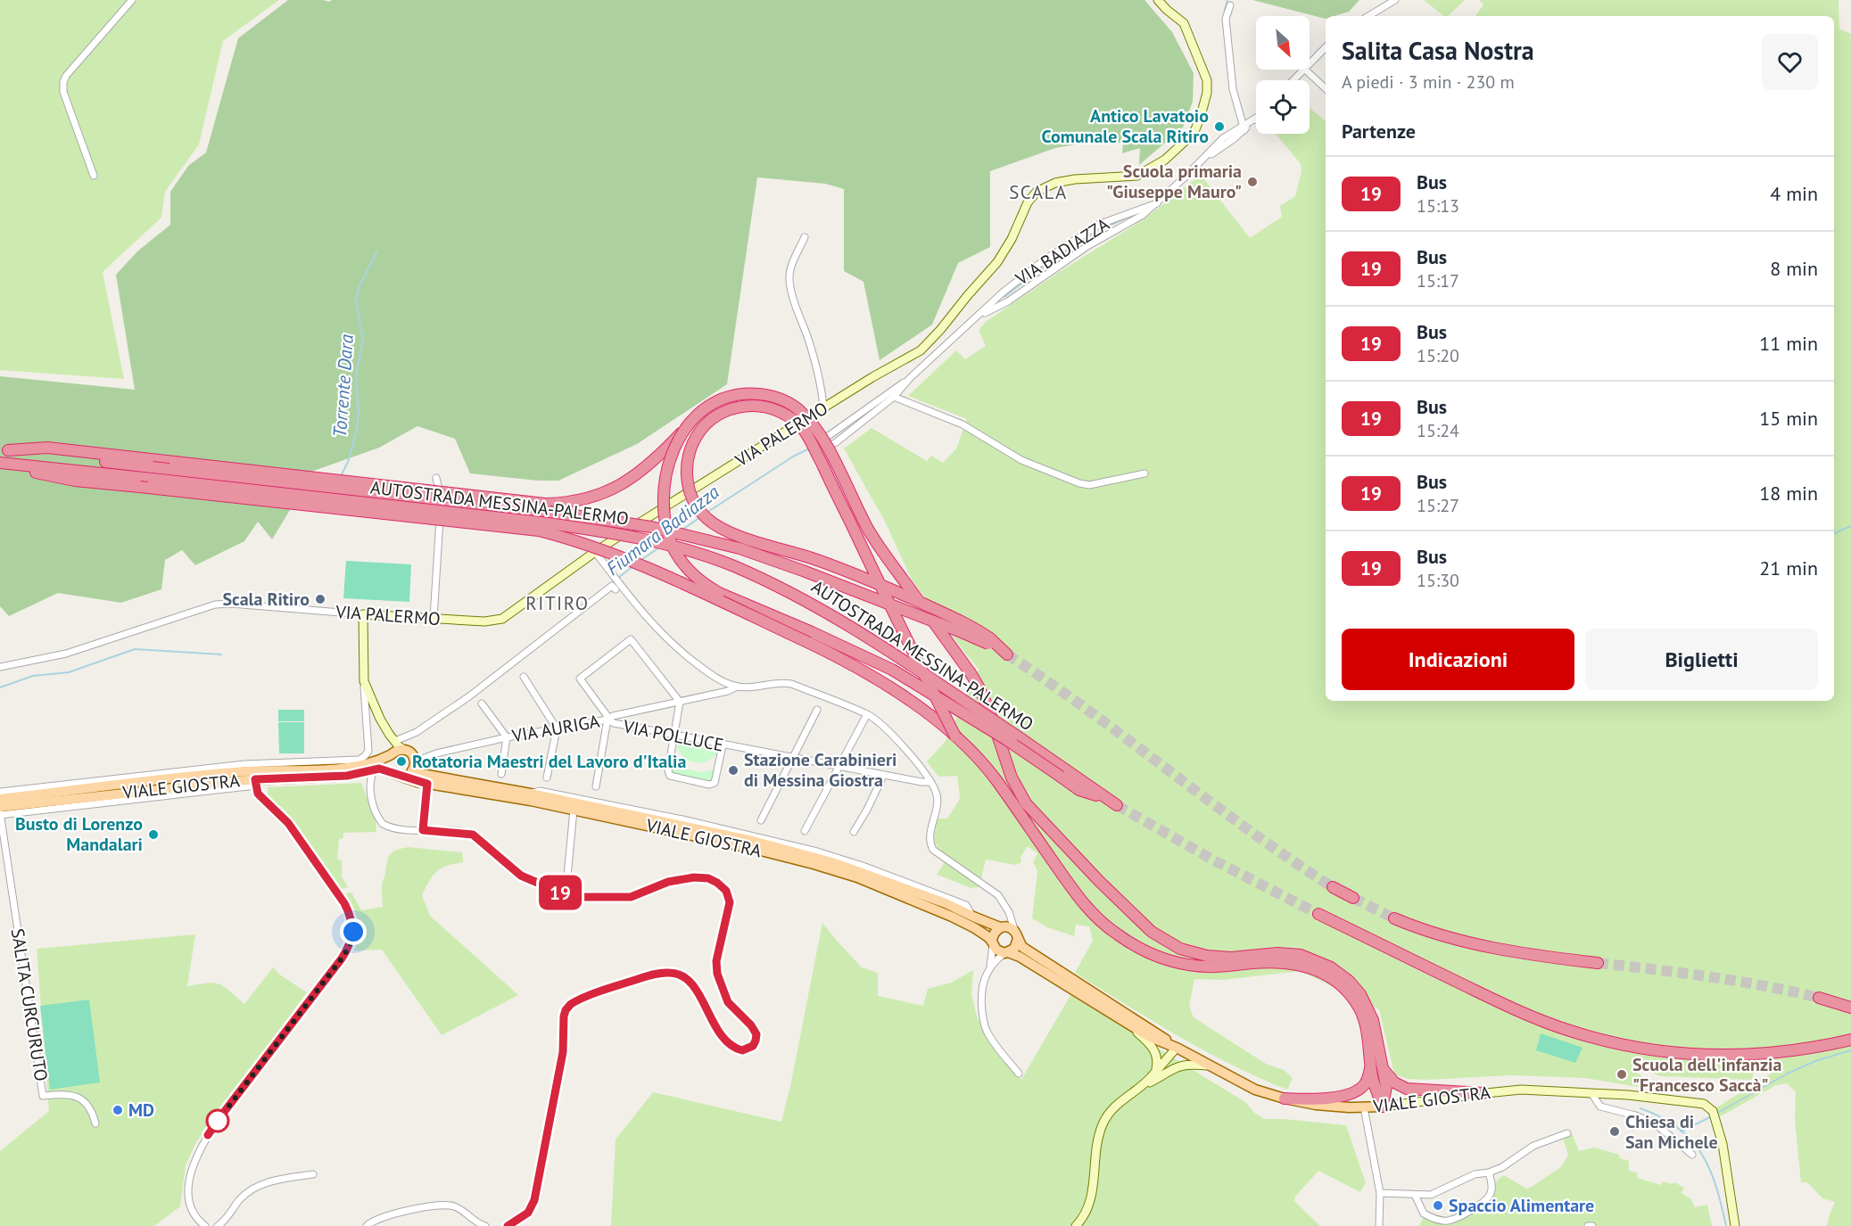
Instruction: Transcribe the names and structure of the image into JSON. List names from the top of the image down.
{
  "streets": {
    "highway": ["AUTOSTRADA MESSINA-PALERMO"],
    "main road": ["VIA PALERMO", "VIALE GIOSTRA"],
    "street": [
      "VIA BADIAZZA",
      "VIA AURIGA",
      "VIA POLLUCE",
      "SALITA CURCURUTO"
    ]
  },
  "crossings": [
    ["VIA AURIGA", "VIA POLLUCE"]
  ],
  "districts": ["SCALA", "RITIRO"],
  "water": ["Torrente Dara", "Fiumara Badiazza"],
  "places": [
    "Antico Lavatoio Comunale Scala Ritiro",
    "Scuola primaria \"Giuseppe Mauro\"",
    "Scala Ritiro",
    "Rotatoria Maestri del Lavoro d'Italia",
    "Stazione Carabinieri di Messina Giostra",
    "Busto di Lorenzo Mandalari",
    "Scuola dell'infanzia \"Francesco Saccà\"",
    "MD",
    "Chiesa di San Michele",
    "Spaccio Alimentare"
  ],
  "lines": ["bus line 19"],
  "north": "bottom right",
  "page": {
    "on_map": "19",
    "heading": [
      ["Salita Casa Nostra", "A piedi · 3 min · 230 m"],
      "Partenze"
    ],
    "list": [
      {
        "mark": "19",
        "name": "Bus",
        "note": "15:13",
        "value": "4 min"
      },
      {
        "mark": "19",
        "name": "Bus",
        "note": "15:17",
        "value": "8 min"
      },
      {
        "mark": "19",
        "name": "Bus",
        "note": "15:20",
        "value": "11 min"
      },
      {
        "mark": "19",
        "name": "Bus",
        "note": "15:24",
        "value": "15 min"
      },
      {
        "mark": "19",
        "name": "Bus",
        "note": "15:27",
        "value": "18 min"
      },
      {
        "mark": "19",
        "name": "Bus",
        "note": "15:30",
        "value": "21 min"
      }
    ],
    "buttons": ["Indicazioni", "Biglietti"]
  }
}
